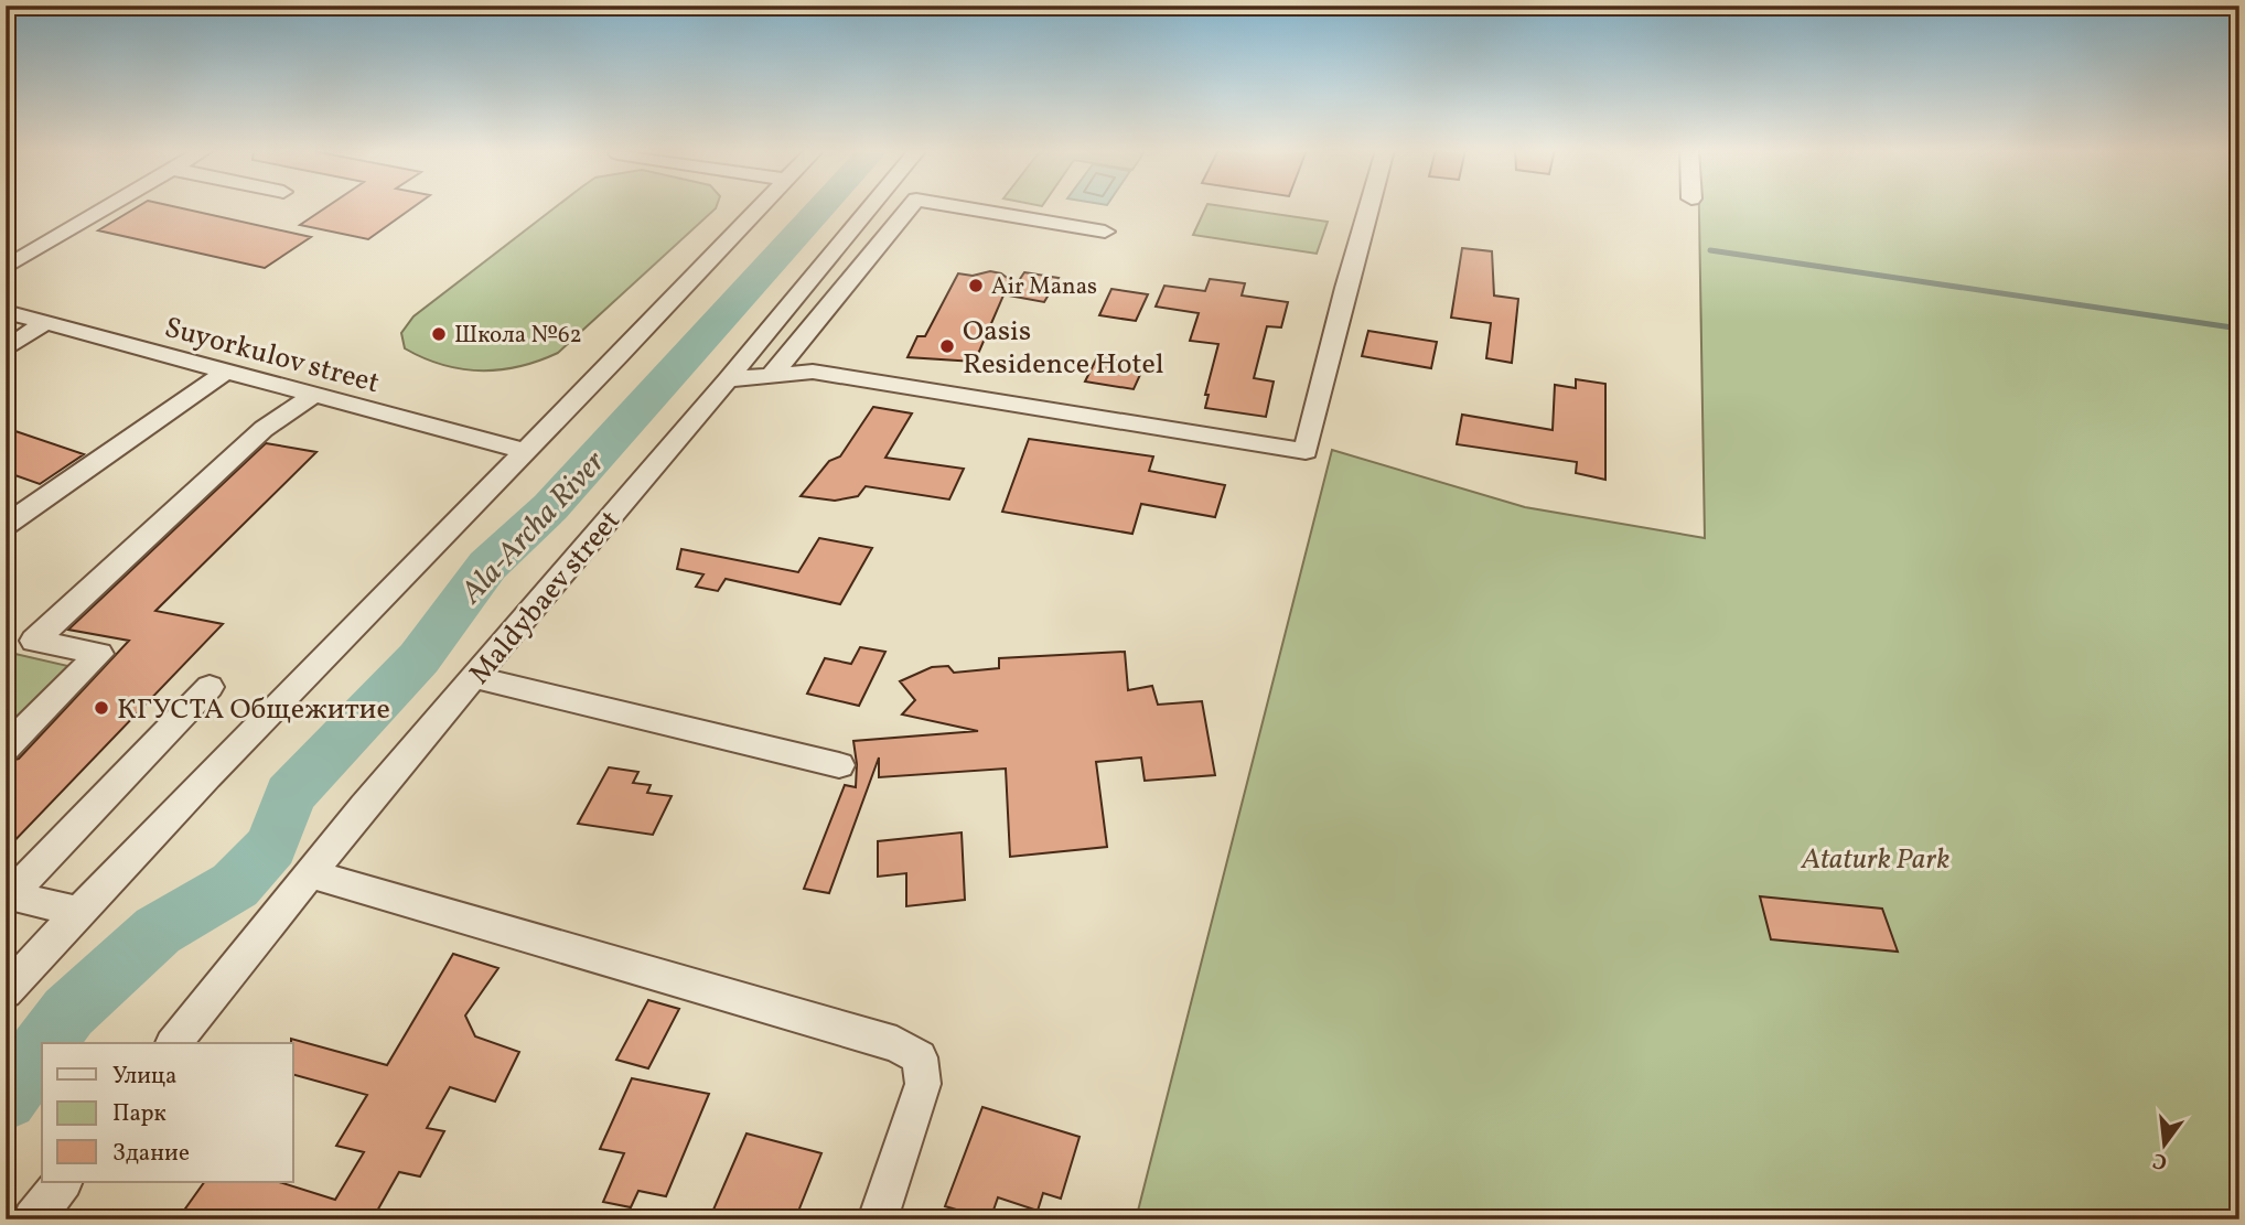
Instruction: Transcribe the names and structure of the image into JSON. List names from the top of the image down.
{
  "streets": {
    "street": ["Suyorkulov street", "Maldybaev street"]
  },
  "water": ["Ala-Archa River"],
  "parks": ["Ataturk Park"],
  "places": [
    "Air Manas",
    "Школа №62",
    "Oasis Residence Hotel",
    "КГУСТА Общежитие"
  ],
  "legend": ["Улица", "Парк", "Здание"],
  "north": "bottom"
}
